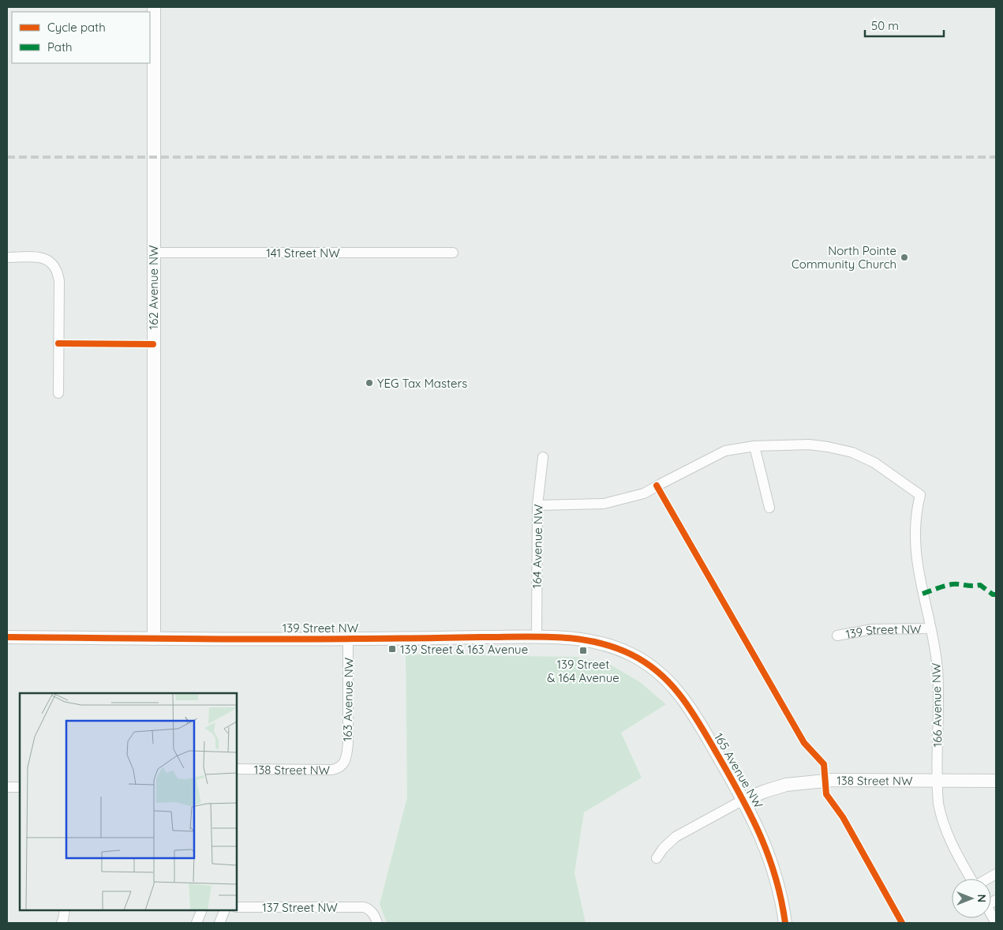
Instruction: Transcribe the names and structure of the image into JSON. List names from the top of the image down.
{
  "streets": {
    "street": [
      "141 Street NW",
      "162 Avenue NW",
      "164 Avenue NW",
      "139 Street NW",
      "163 Avenue NW",
      "166 Avenue NW",
      "138 Street NW",
      "165 Avenue NW",
      "137 Street NW"
    ]
  },
  "crossings": [
    ["141 Street NW", "162 Avenue NW"],
    ["162 Avenue NW", "139 Street NW"],
    ["164 Avenue NW", "139 Street NW"],
    ["139 Street NW", "163 Avenue NW"],
    ["139 Street NW", "166 Avenue NW"],
    ["139 Street NW", "165 Avenue NW"],
    ["163 Avenue NW", "138 Street NW"],
    ["166 Avenue NW", "138 Street NW"],
    ["138 Street NW", "165 Avenue NW"]
  ],
  "places": {
    "other": ["North Pointe Community Church", "YEG Tax Masters"],
    "transit": ["139 Street & 163 Avenue", "139 Street & 164 Avenue"]
  },
  "legend": ["Cycle path", "Path"],
  "scale_bar": "50 m",
  "north": "right"
}
